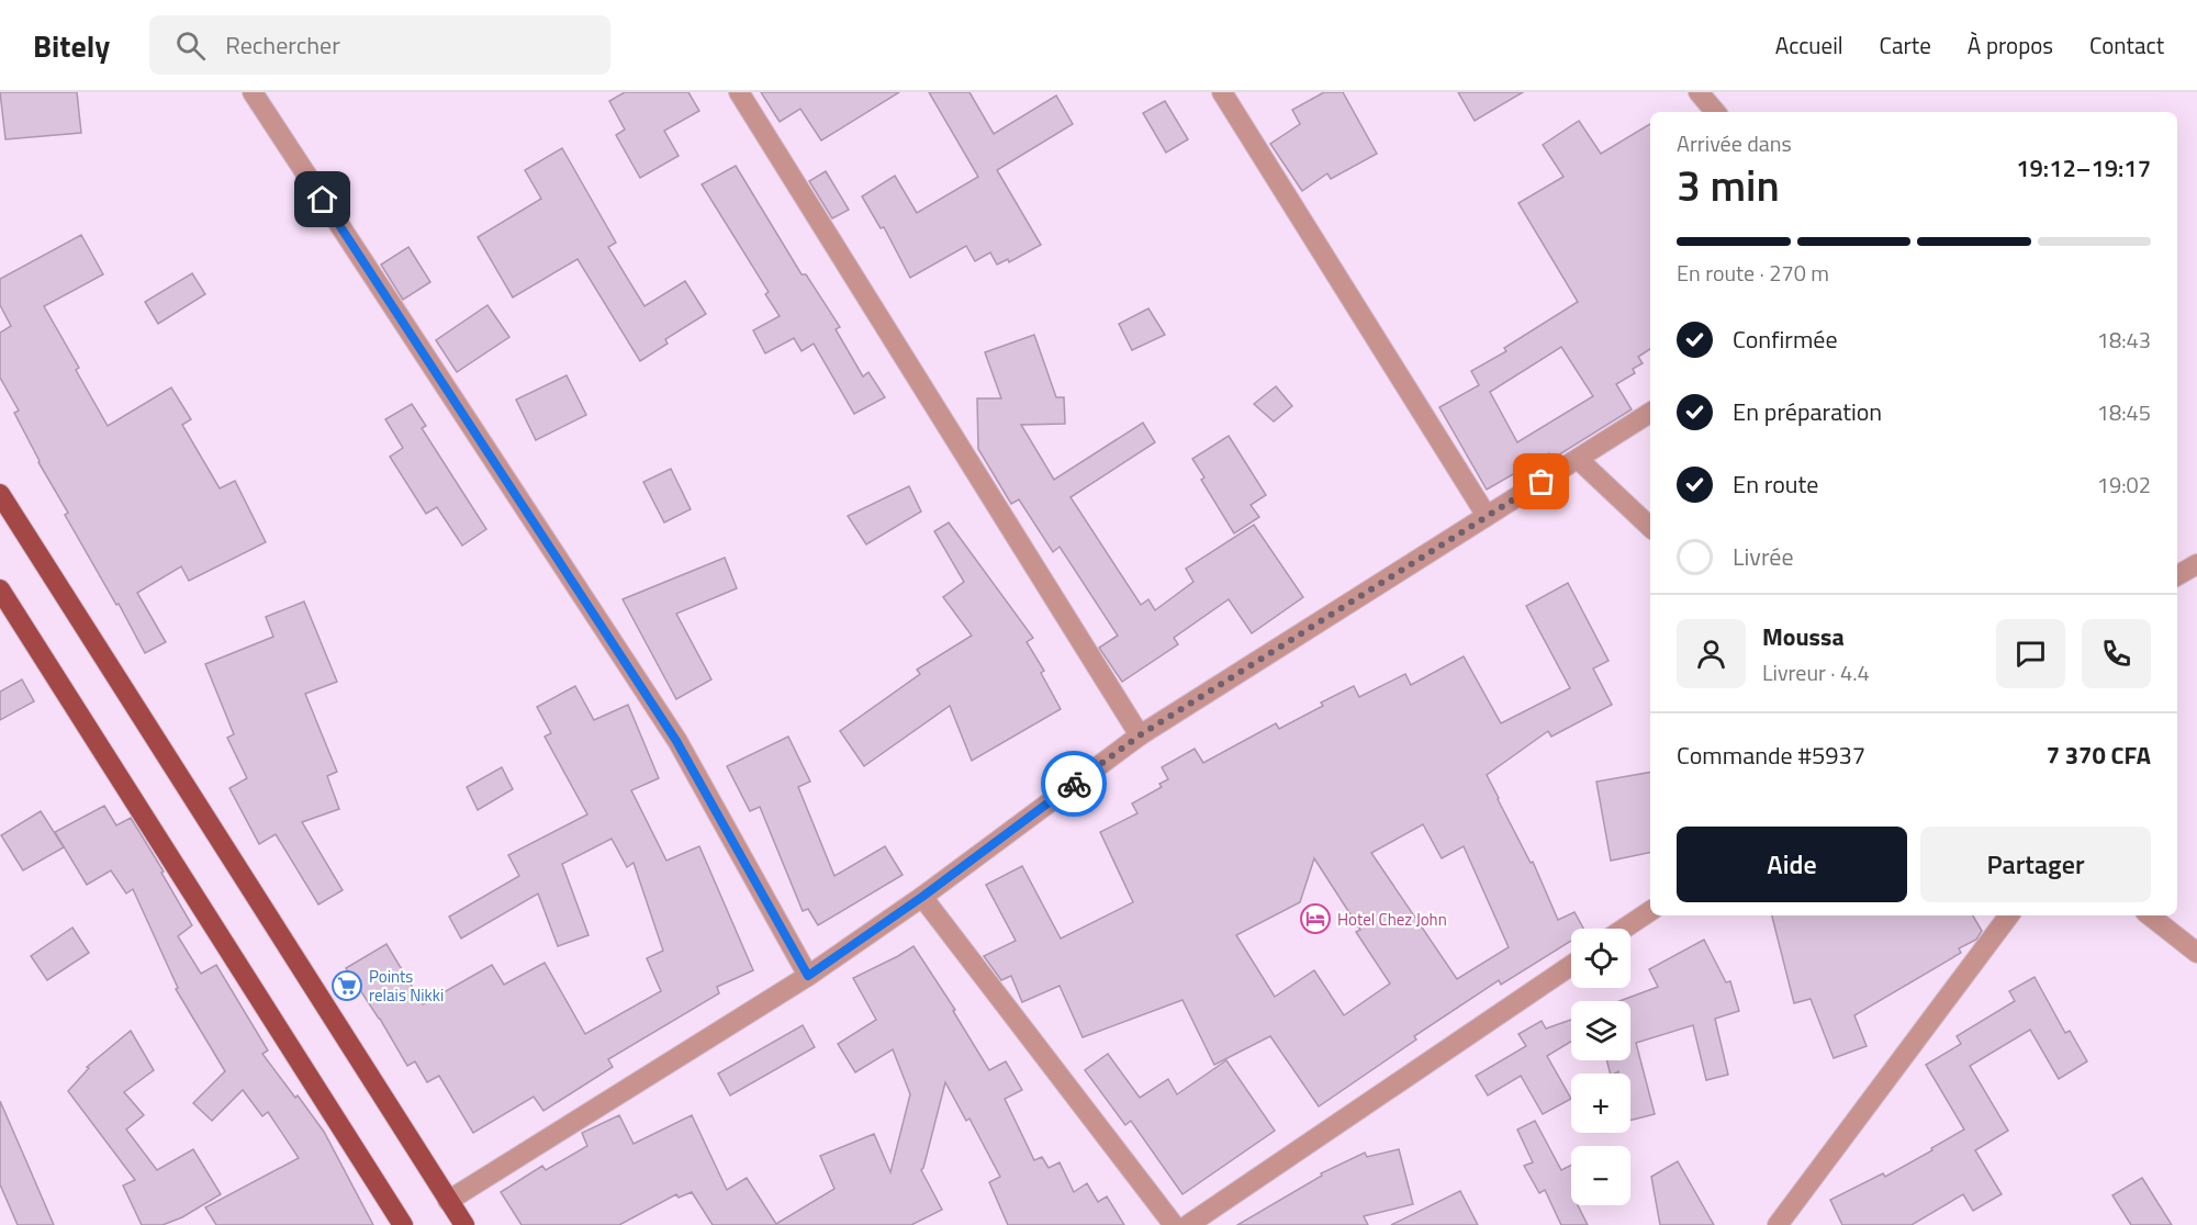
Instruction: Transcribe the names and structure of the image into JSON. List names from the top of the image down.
{
  "places": {
    "hotel": ["Hotel Chez John"],
    "supermarket": ["Points relais Nikki"]
  },
  "page": {
    "header": "Bitely",
    "search": "Rechercher",
    "nav": [
      "Accueil",
      "Carte",
      "À propos",
      "Contact"
    ],
    "heading": ["3 min", "Arrivée dans", "19:12–19:17"],
    "panel": [
      "Moussa",
      "Livreur · 4.4",
      "Commande #5937",
      "7 370 CFA"
    ],
    "bar": "En route · 270 m",
    "list": [
      ["Confirmée", "18:43"],
      ["En préparation", "18:45"],
      ["En route", "19:02"],
      "Livrée"
    ],
    "buttons": ["Aide", "Partager"],
    "map_buttons": ["+", "−"]
  }
}
